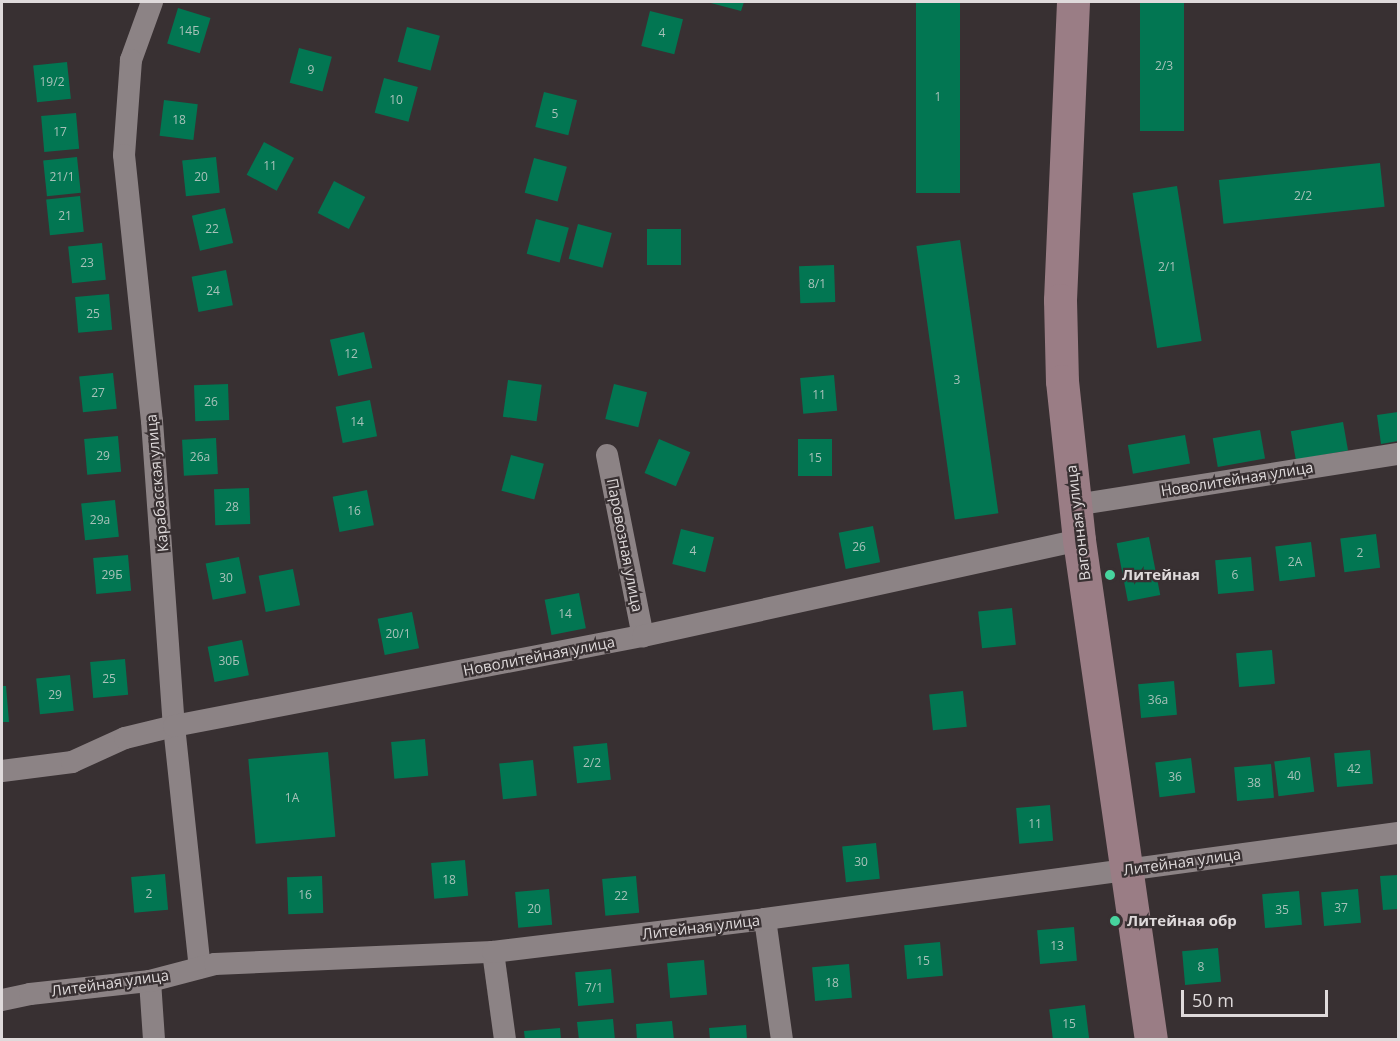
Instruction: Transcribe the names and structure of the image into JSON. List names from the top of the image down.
{
  "streets": {
    "street": [
      "Новолитейная улица",
      "Карабасская улица",
      "Вагонная улица",
      "Паровозная улица",
      "Литейная улица"
    ]
  },
  "crossings": [
    ["Новолитейная улица", "Карабасская улица"],
    ["Новолитейная улица", "Вагонная улица"],
    ["Новолитейная улица", "Паровозная улица"],
    ["Карабасская улица", "Литейная улица"],
    ["Вагонная улица", "Литейная улица"]
  ],
  "places": ["Литейная", "Литейная обр"],
  "house_numbers": [
    "14Б",
    "4",
    "2/3",
    "9",
    "19/2",
    "1",
    "10",
    "5",
    "18",
    "17",
    "11",
    "21/1",
    "20",
    "2/2",
    "21",
    "22",
    "23",
    "2/1",
    "8/1",
    "24",
    "25",
    "12",
    "3",
    "27",
    "11",
    "26",
    "14",
    "29",
    "26а",
    "15",
    "28",
    "16",
    "29а",
    "26",
    "4",
    "2",
    "2А",
    "29Б",
    "6",
    "30",
    "14",
    "20/1",
    "30Б",
    "25",
    "29",
    "36а",
    "2/2",
    "42",
    "40",
    "36",
    "38",
    "1А",
    "11",
    "30",
    "18",
    "2",
    "16",
    "22",
    "37",
    "20",
    "35",
    "13",
    "15",
    "8",
    "18",
    "7/1",
    "15"
  ],
  "scale_bar": "50 m"
}
